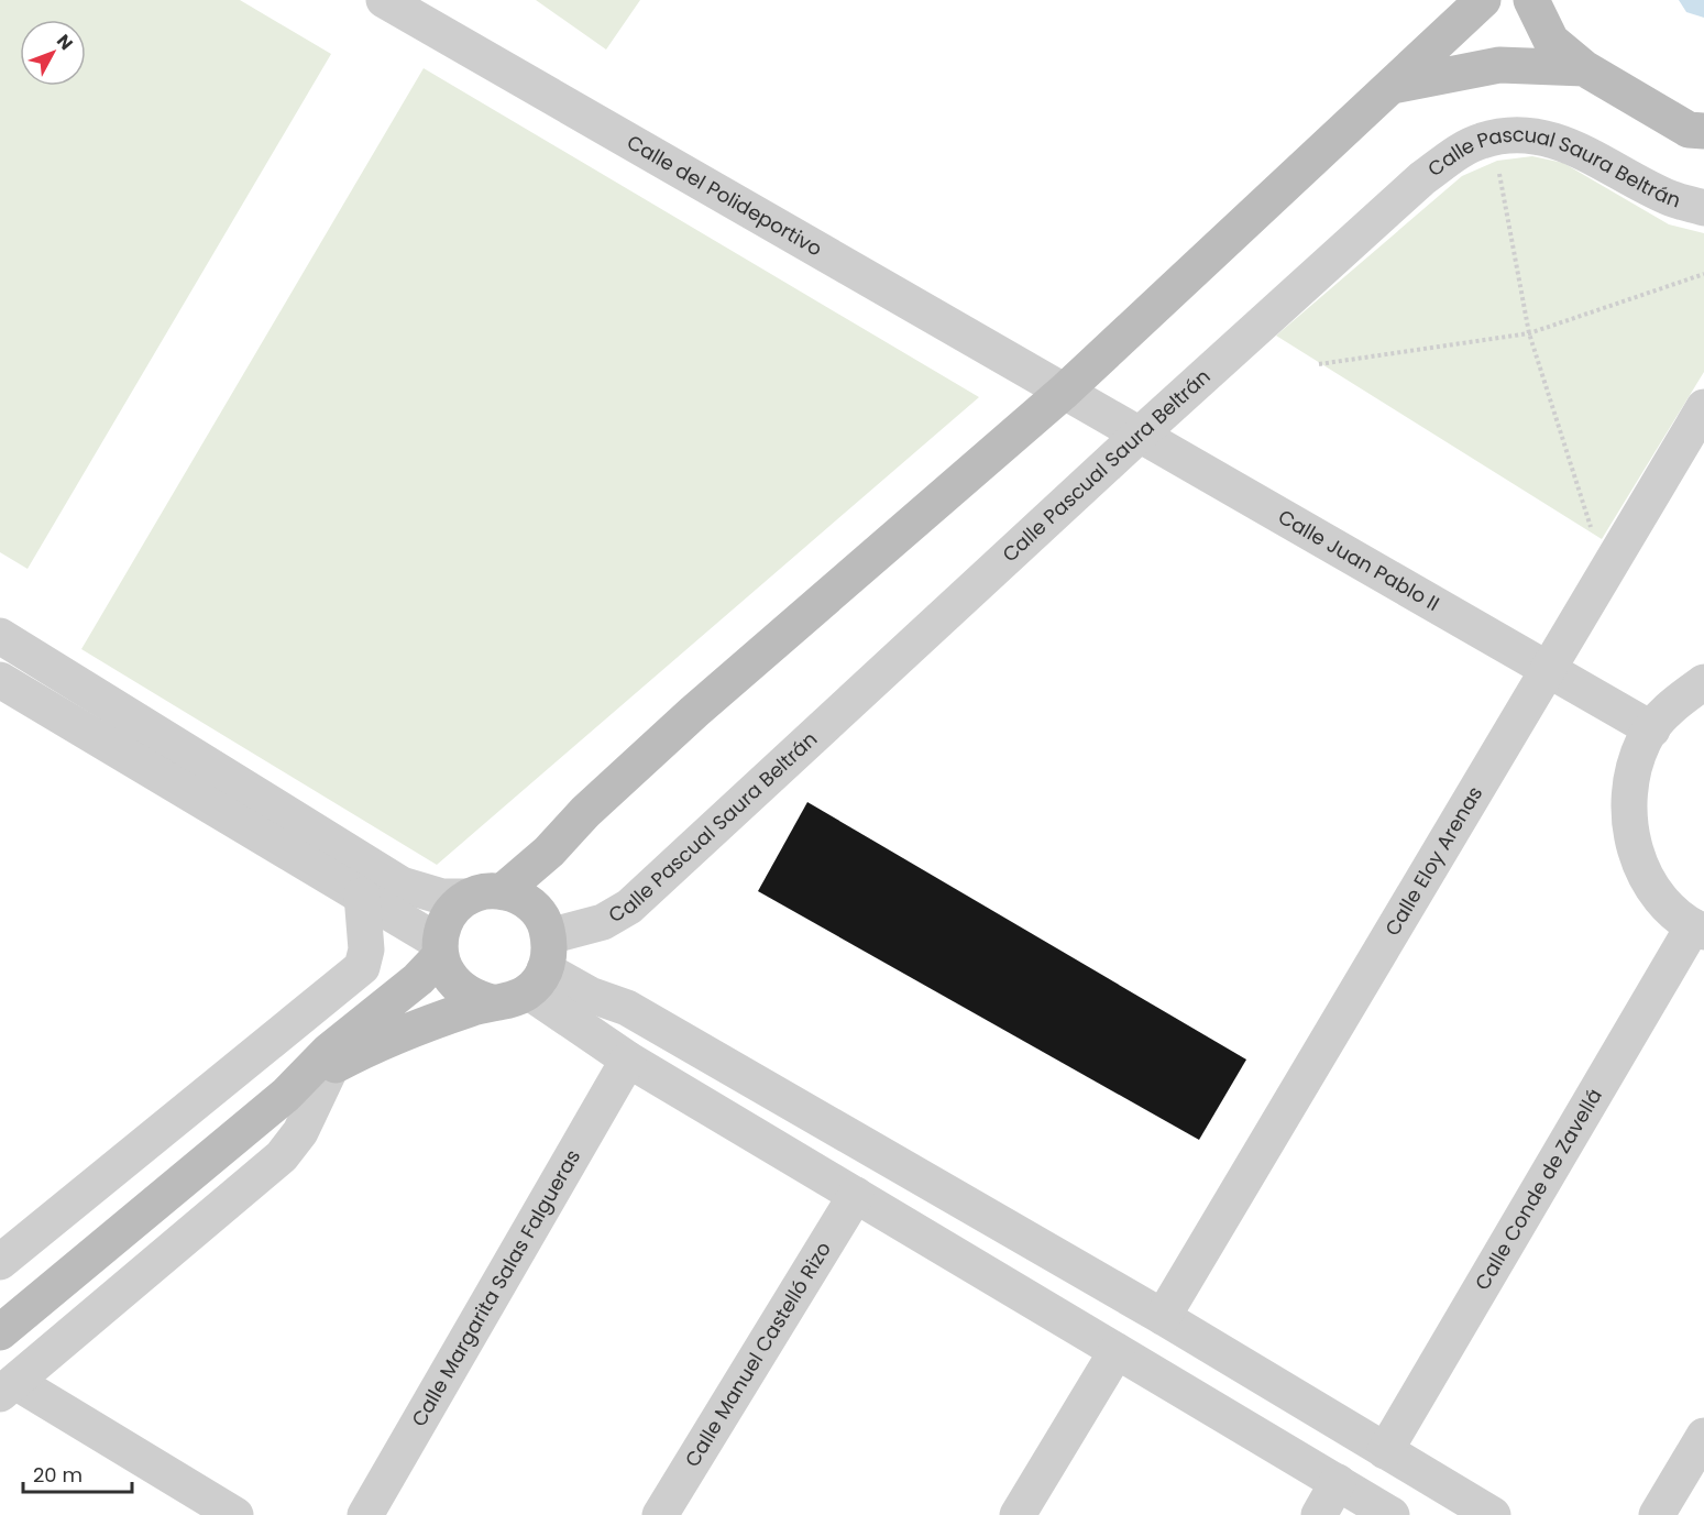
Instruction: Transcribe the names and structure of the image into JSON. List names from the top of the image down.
{
  "streets": {
    "street": [
      "Calle Pascual Saura Beltrán",
      "Calle del Polideportivo",
      "Calle Juan Pablo II",
      "Calle Eloy Arenas",
      "Calle Conde de Zavellá",
      "Calle Margarita Salas Falgueras",
      "Calle Manuel Castelló Rizo"
    ]
  },
  "crossings": [
    ["Calle Pascual Saura Beltrán", "Calle Juan Pablo II"],
    ["Calle del Polideportivo", "Calle Juan Pablo II"],
    ["Calle Juan Pablo II", "Calle Eloy Arenas"]
  ],
  "scale_bar": "20 m",
  "north": "top right"
}
